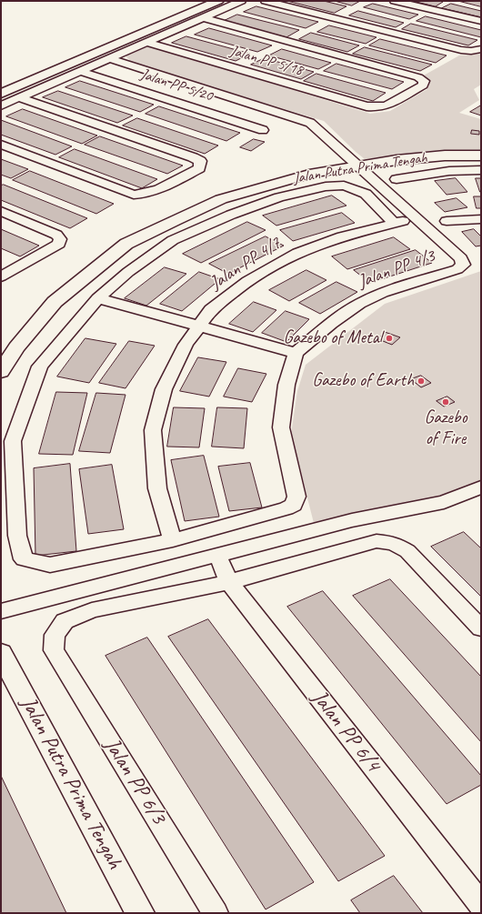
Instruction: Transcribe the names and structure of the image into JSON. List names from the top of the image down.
{
  "streets": {
    "street": [
      "Jalan PP 5/18",
      "Jalan PP 5/20",
      "Jalan Putra Prima Tengah",
      "Jalan PP 4/7",
      "Jalan PP 4/3",
      "Jalan PP 6/4",
      "Jalan PP 6/3"
    ]
  },
  "crossings": [
    ["Jalan PP 4/7", "Jalan PP 4/3"],
    ["Jalan PP 6/4", "Jalan PP 6/3"]
  ],
  "places": ["Gazebo of Metal", "Gazebo of Earth", "Gazebo of Fire"]
}
